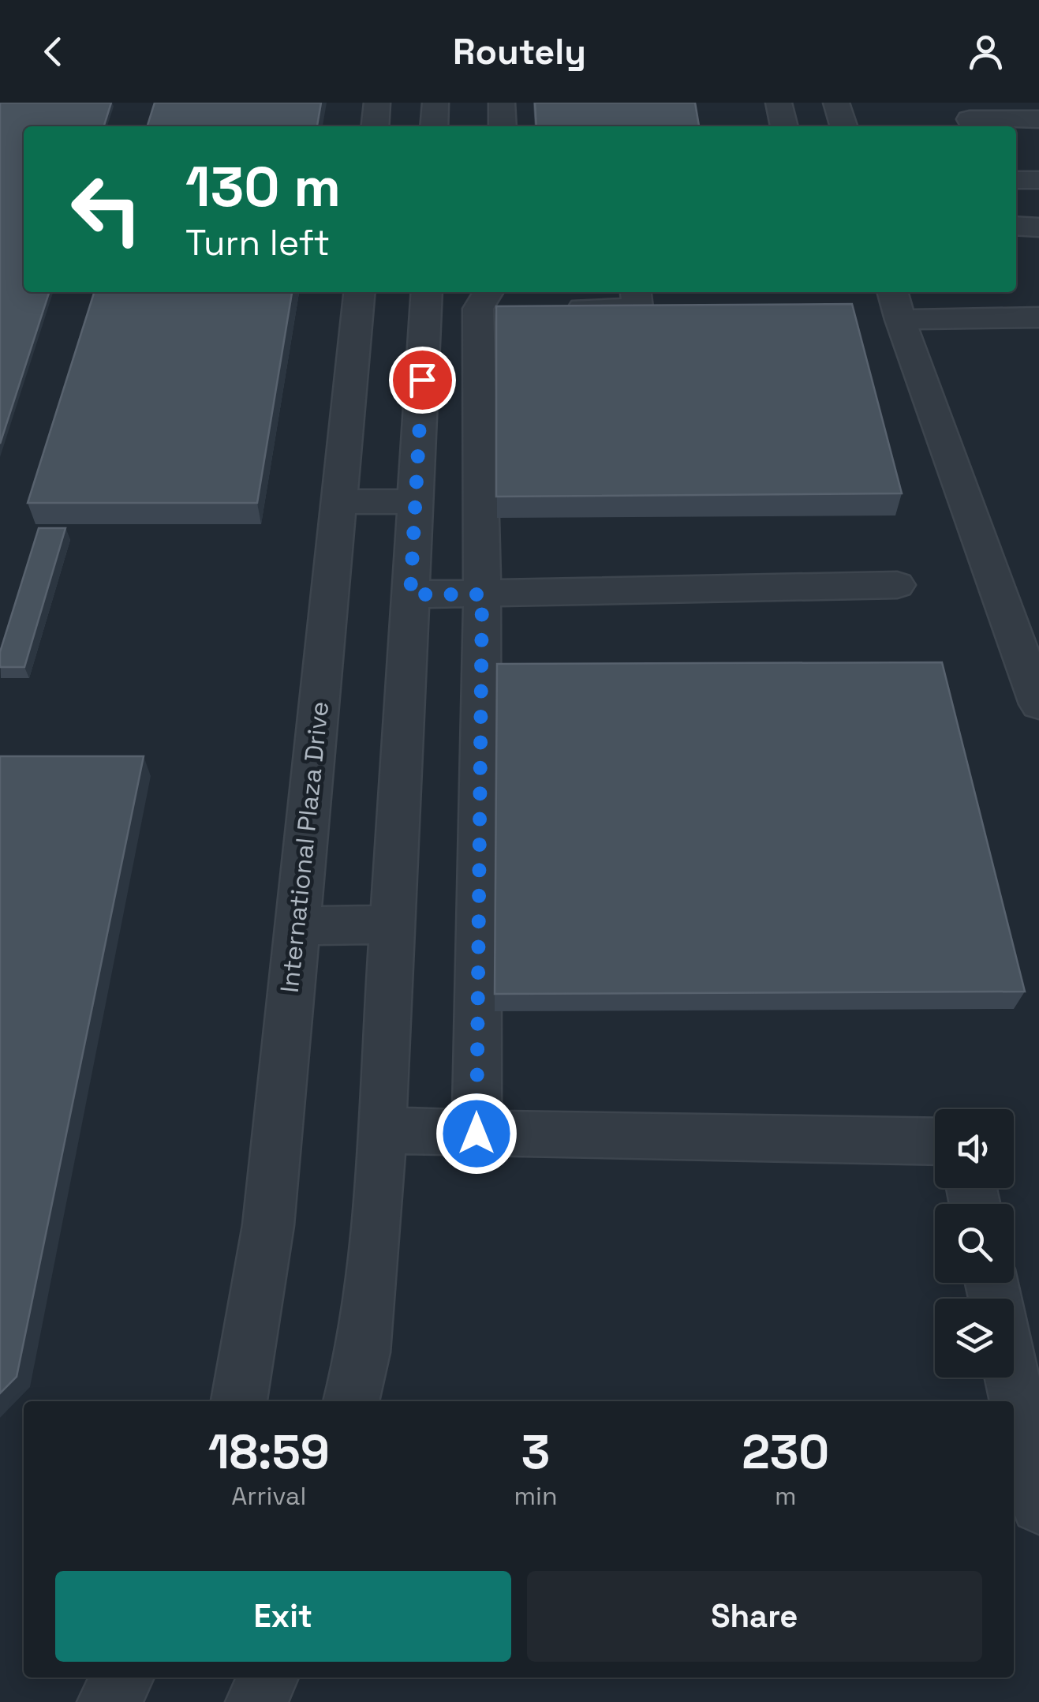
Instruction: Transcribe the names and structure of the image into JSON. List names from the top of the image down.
{
  "streets": {
    "street": ["International Plaza Drive"]
  },
  "page": {
    "header": "Routely",
    "turn": ["130 m", "Turn left"],
    "eta": [
      "18:59",
      "Arrival",
      "3",
      "min",
      "230",
      "m"
    ],
    "buttons": ["Exit", "Share"]
  }
}
